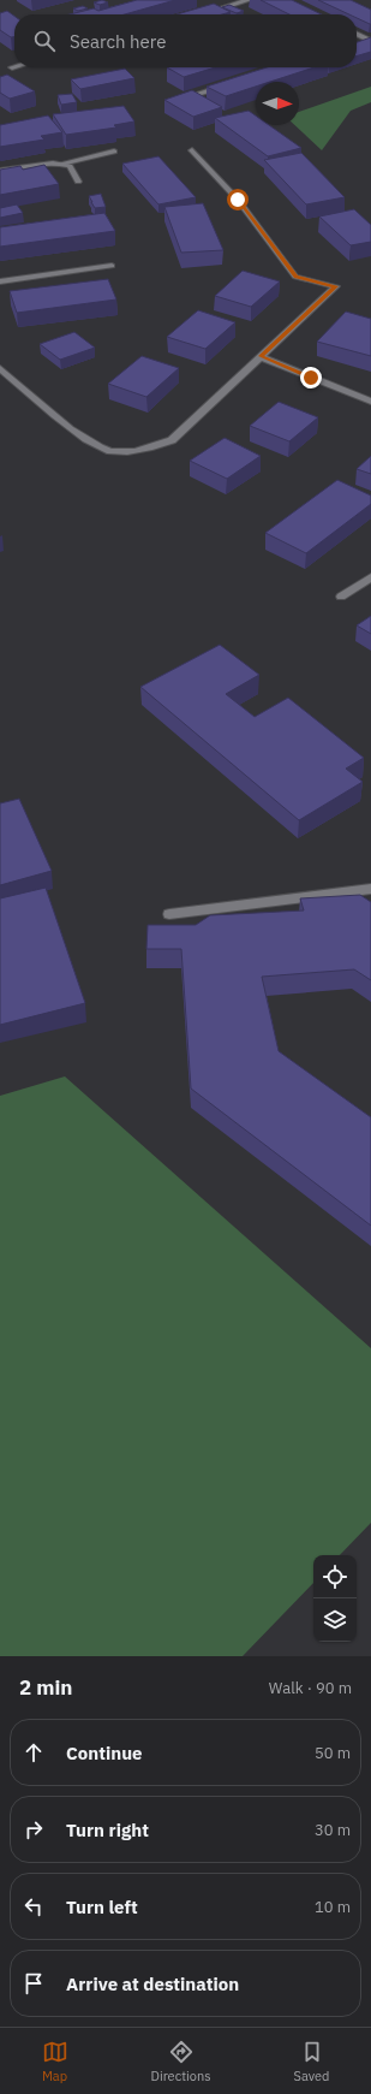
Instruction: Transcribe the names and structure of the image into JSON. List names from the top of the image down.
{
  "north": "right",
  "page": {
    "search": "Search here",
    "heading": ["2 min", "Walk · 90 m"],
    "list": [
      ["Continue", "50 m"],
      ["Turn right", "30 m"],
      ["Turn left", "10 m"],
      "Arrive at destination"
    ],
    "nav": ["Map", "Directions", "Saved"]
  }
}
